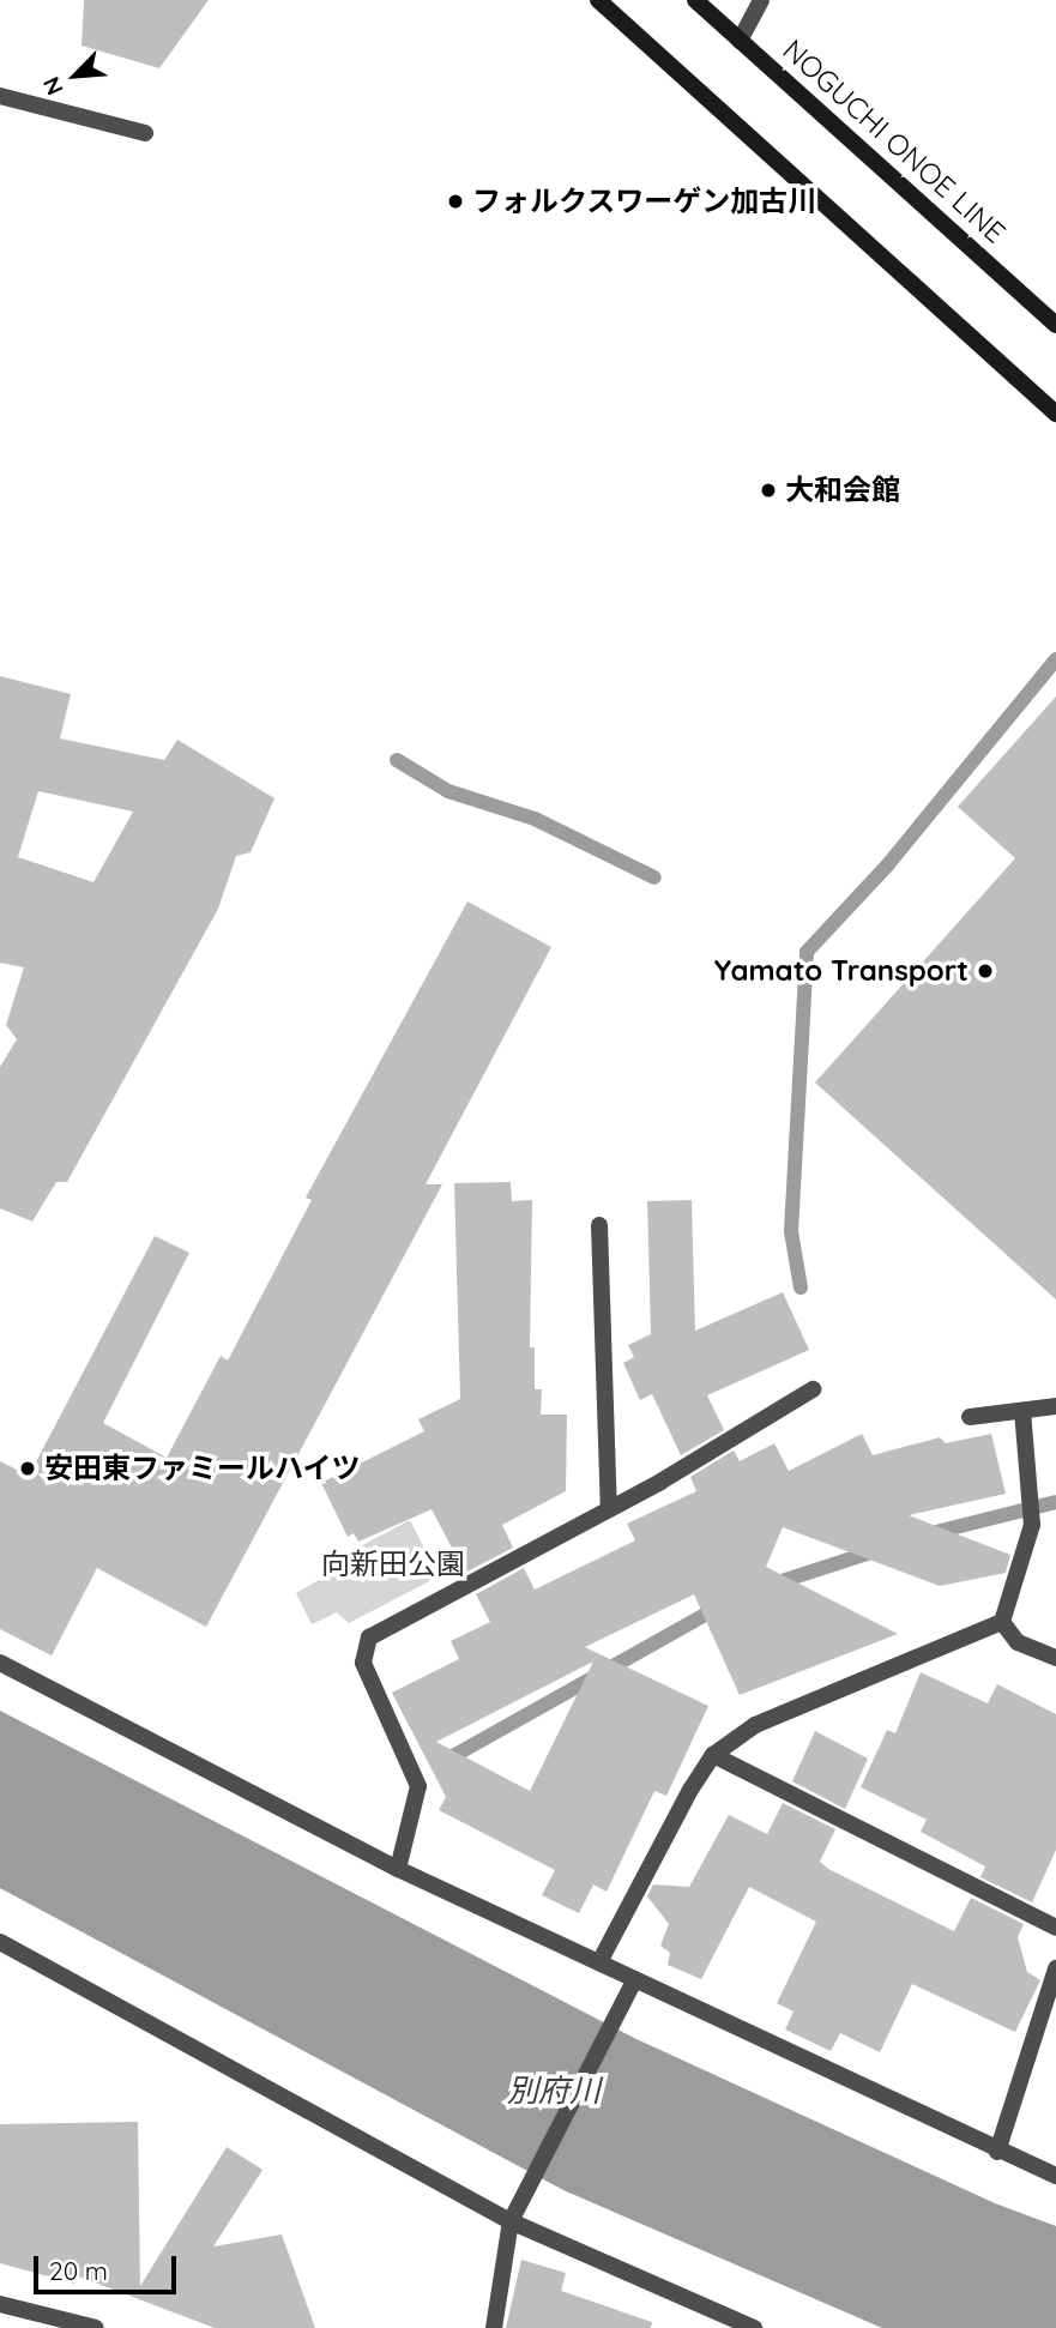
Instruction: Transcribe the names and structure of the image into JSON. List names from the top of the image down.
{
  "streets": {
    "main road": ["NOGUCHI ONOE LINE"]
  },
  "water": ["別府川"],
  "parks": ["向新田公園"],
  "places": [
    "フォルクスワーゲン加古川",
    "大和会館",
    "Yamato Transport",
    "安田東ファミールハイツ"
  ],
  "scale_bar": "20 m",
  "north": "bottom left"
}
